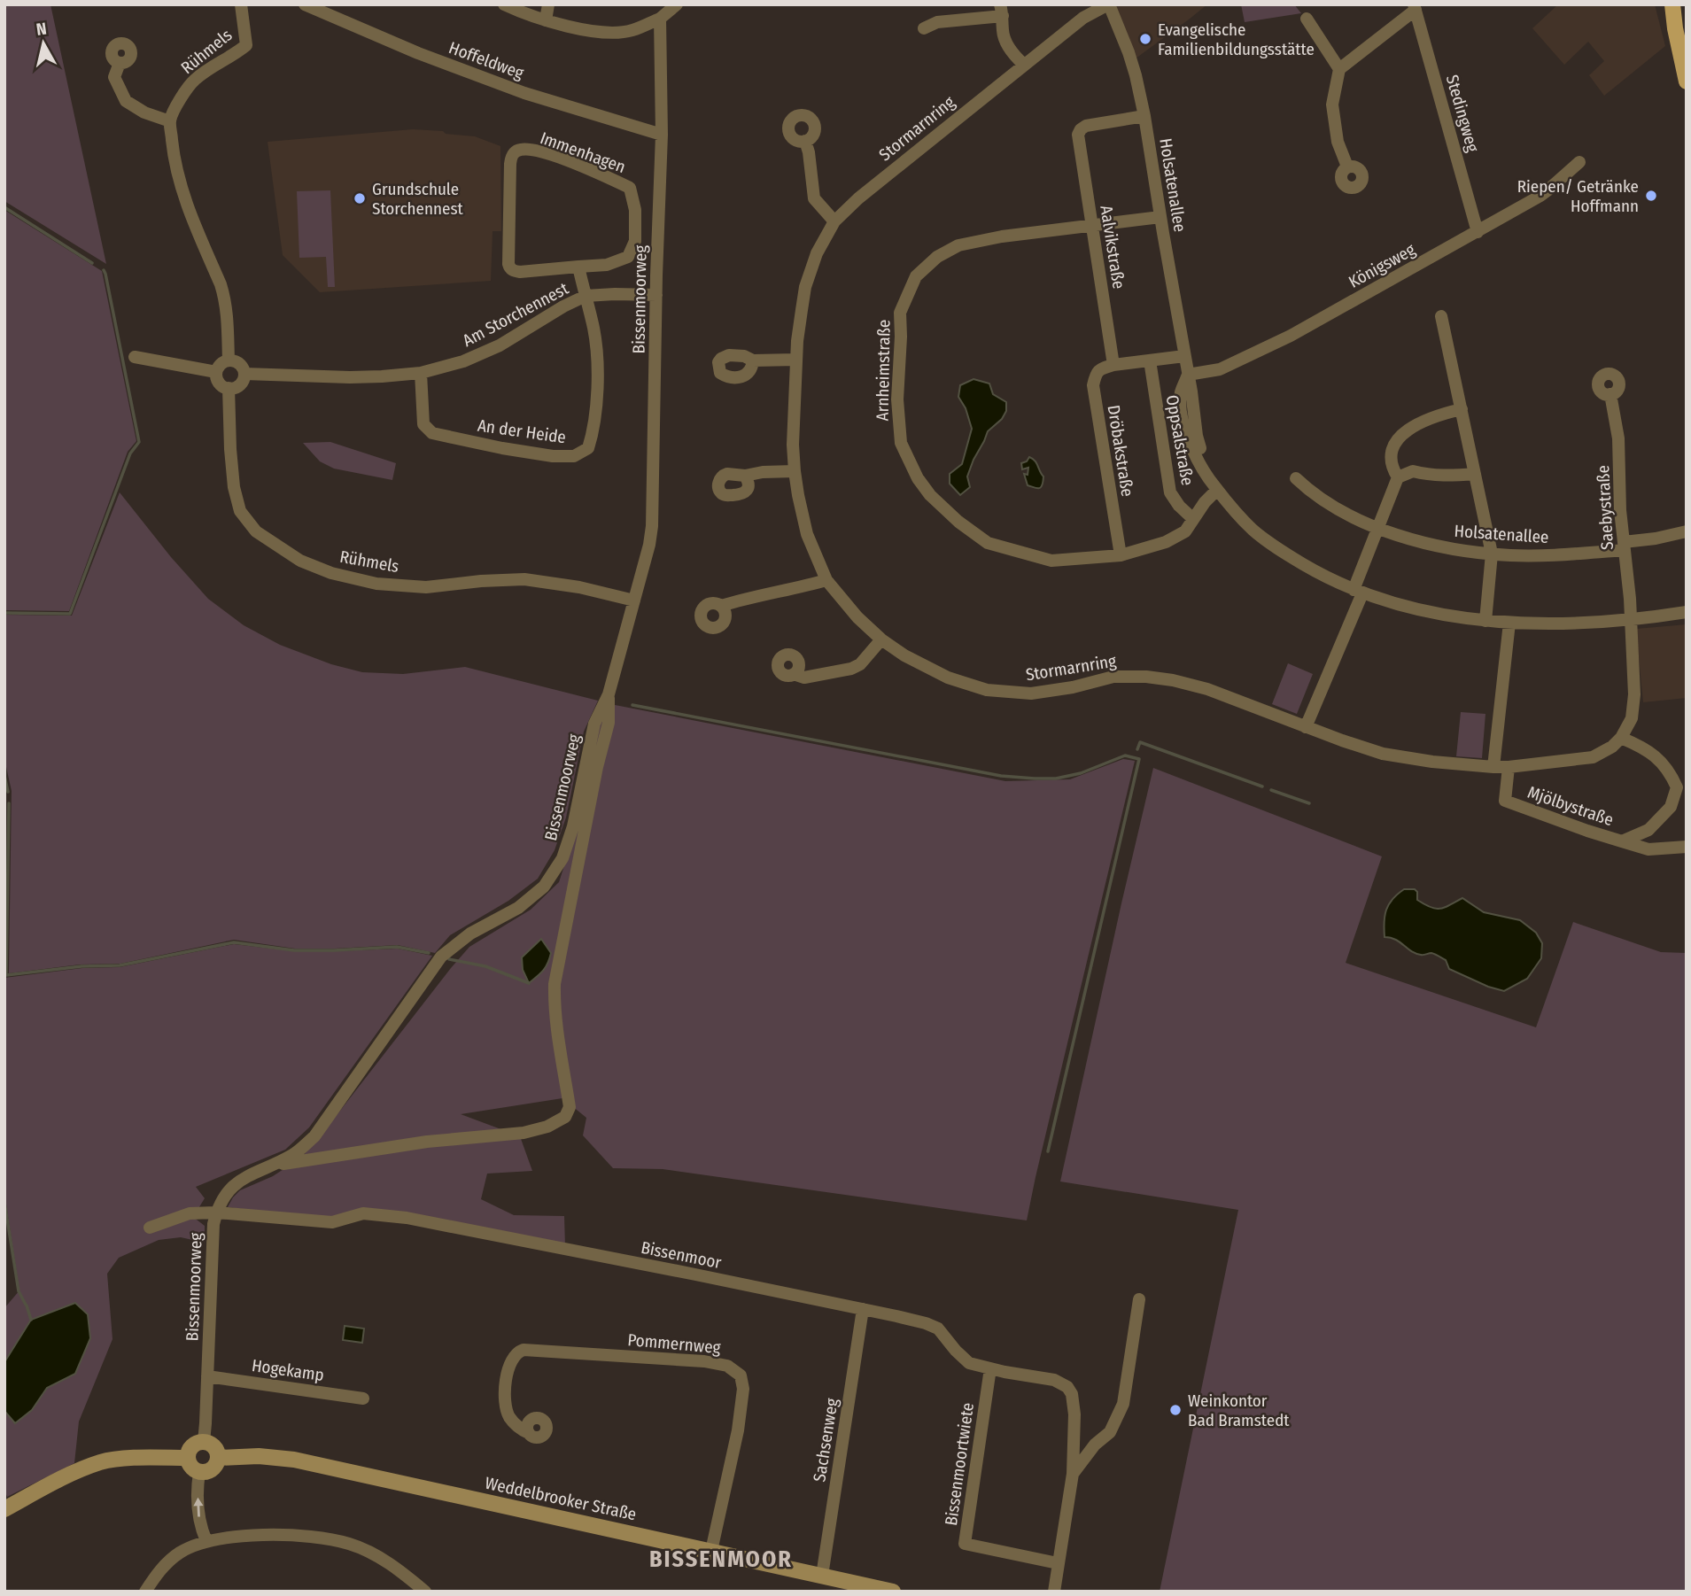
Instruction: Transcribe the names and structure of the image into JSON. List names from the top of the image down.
{
  "streets": {
    "street": [
      "Rühmels",
      "Hoffeldweg",
      "Stedingweg",
      "Stormarnring",
      "Immenhagen",
      "Holsatenallee",
      "Aalvikstraße",
      "Königsweg",
      "Bissenmoorweg",
      "Am Storchennest",
      "Arnheimstraße",
      "An der Heide",
      "Oppsalstraße",
      "Dröbakstraße",
      "Saebystraße",
      "Mjölbystraße",
      "Bissenmoor",
      "Pommernweg",
      "Hogekamp",
      "Sachsenweg",
      "Bissenmoortwiete",
      "Weddelbrooker Straße"
    ]
  },
  "crossings": [
    ["Rühmels", "Bissenmoorweg"],
    ["Rühmels", "Am Storchennest"],
    ["Hoffeldweg", "Bissenmoorweg"],
    ["Stedingweg", "Königsweg"],
    ["Stormarnring", "Holsatenallee"],
    ["Stormarnring", "Mjölbystraße"],
    ["Holsatenallee", "Aalvikstraße"],
    ["Holsatenallee", "Königsweg"],
    ["Holsatenallee", "Arnheimstraße"],
    ["Holsatenallee", "Saebystraße"],
    ["Aalvikstraße", "Arnheimstraße"],
    ["Aalvikstraße", "Dröbakstraße"],
    ["Bissenmoorweg", "Am Storchennest"],
    ["Bissenmoorweg", "Bissenmoor"],
    ["Bissenmoorweg", "Hogekamp"],
    ["Bissenmoorweg", "Weddelbrooker Straße"],
    ["Am Storchennest", "An der Heide"],
    ["Arnheimstraße", "Oppsalstraße"],
    ["Arnheimstraße", "Dröbakstraße"],
    ["Bissenmoor", "Sachsenweg"],
    ["Bissenmoor", "Bissenmoortwiete"],
    ["Pommernweg", "Weddelbrooker Straße"],
    ["Sachsenweg", "Weddelbrooker Straße"]
  ],
  "districts": ["BISSENMOOR"],
  "places": [
    "Evangelische Familienbildungsstätte",
    "Riepen/ Getränke Hoffmann",
    "Grundschule Storchennest",
    "Weinkontor Bad Bramstedt"
  ],
  "north": "top"
}
